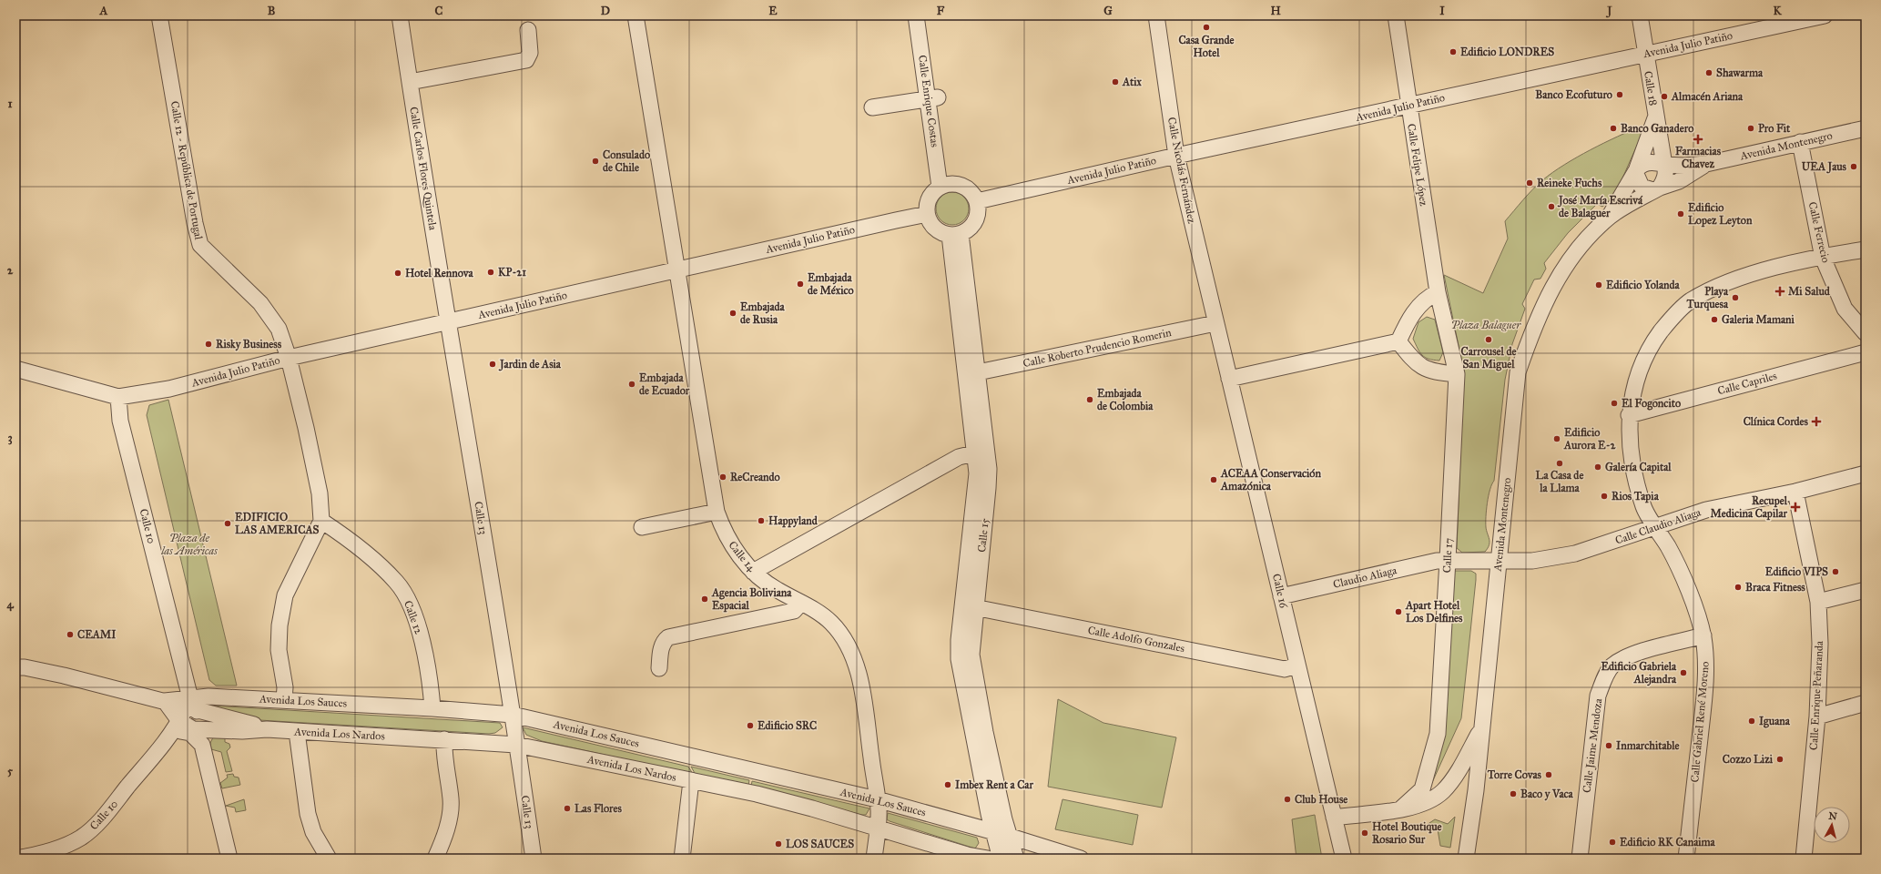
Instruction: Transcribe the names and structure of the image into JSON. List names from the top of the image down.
{
  "streets": {
    "street": [
      "Avenida Julio Patiño",
      "Calle 18",
      "Calle Enrique Costas",
      "Avenida Montenegro",
      "Calle Felipe López",
      "Calle Carlos Flores Quintela",
      "Calle 12 - República de Portugal",
      "Calle Nicolás Fernández",
      "Calle Ferrecio",
      "Calle Roberto Prudencio Romerin",
      "Calle Capriles",
      "Calle 13",
      "Calle 10",
      "Calle Claudio Aliaga",
      "Calle 15",
      "Calle 17",
      "Calle 14",
      "Claudio Aliaga",
      "Calle 16",
      "Calle 12",
      "Calle Adolfo Gonzales",
      "Calle Enrique Peñaranda",
      "Avenida Los Sauces",
      "Calle Gabriel René Moreno",
      "Avenida Los Nardos",
      "Calle Jaime Mendoza"
    ]
  },
  "crossings": [
    ["Avenida Julio Patiño", "Calle 18"],
    ["Avenida Julio Patiño", "Calle Enrique Costas"],
    ["Avenida Julio Patiño", "Calle Felipe López"],
    ["Avenida Julio Patiño", "Calle Carlos Flores Quintela"],
    ["Avenida Julio Patiño", "Calle 12 - República de Portugal"],
    ["Avenida Julio Patiño", "Calle Nicolás Fernández"],
    ["Avenida Julio Patiño", "Calle 13"],
    ["Avenida Julio Patiño", "Calle 10"],
    ["Avenida Julio Patiño", "Calle 15"],
    ["Avenida Julio Patiño", "Calle 14"],
    ["Calle 18", "Avenida Montenegro"],
    ["Calle Enrique Costas", "Calle 15"],
    ["Avenida Montenegro", "Calle Ferrecio"],
    ["Avenida Montenegro", "Calle Claudio Aliaga"],
    ["Calle Felipe López", "Calle 17"],
    ["Calle Carlos Flores Quintela", "Calle 13"],
    ["Calle Nicolás Fernández", "Calle Roberto Prudencio Romerin"],
    ["Calle Nicolás Fernández", "Calle 16"],
    ["Calle Ferrecio", "Calle Gabriel René Moreno"],
    ["Calle Roberto Prudencio Romerin", "Calle 15"],
    ["Calle Roberto Prudencio Romerin", "Calle 16"],
    ["Calle Capriles", "Calle Gabriel René Moreno"],
    ["Calle 13", "Avenida Los Sauces"],
    ["Calle 13", "Avenida Los Nardos"],
    ["Calle 10", "Avenida Los Sauces"],
    ["Calle Claudio Aliaga", "Calle 17"],
    ["Calle Claudio Aliaga", "Claudio Aliaga"],
    ["Calle Claudio Aliaga", "Calle Enrique Peñaranda"],
    ["Calle Claudio Aliaga", "Calle Gabriel René Moreno"],
    ["Calle 15", "Calle Adolfo Gonzales"],
    ["Calle 15", "Avenida Los Sauces"],
    ["Calle 17", "Claudio Aliaga"],
    ["Calle 14", "Avenida Los Sauces"],
    ["Calle 14", "Avenida Los Nardos"],
    ["Claudio Aliaga", "Calle 16"],
    ["Calle 16", "Calle Adolfo Gonzales"],
    ["Calle 12", "Avenida Los Sauces"],
    ["Calle Gabriel René Moreno", "Calle Jaime Mendoza"]
  ],
  "parks": ["Plaza Balaguer", "Plaza de las Américas"],
  "places": {
    "other": [
      "Casa Grande Hotel",
      "Edificio LONDRES",
      "Shawarma",
      "Atix",
      "Banco Ecofuturo",
      "Almacén Ariana",
      "Banco Ganadero",
      "Pro Fit",
      "Consulado de Chile",
      "UEA Jaus",
      "Reineke Fuchs",
      "José María Escrivá de Balaguer",
      "Edificio Lopez Leyton",
      "KP-21",
      "Hotel Rennova",
      "Embajada de México",
      "Edificio Yolanda",
      "Playa Turquesa",
      "Embajada de Rusia",
      "Galeria Mamani",
      "Carrousel de San Miguel",
      "Risky Business",
      "Jardin de Asia",
      "Embajada de Ecuador",
      "Embajada de Colombia",
      "El Fogoncito",
      "Edificio Aurora E-2",
      "La Casa de la Llama",
      "Galería Capital",
      "ReCreando",
      "ACEAA Conservación Amazónica",
      "Rios Tapia",
      "Happyland",
      "EDIFICIO LAS AMERICAS",
      "Edificio VIPS",
      "Braca Fitness",
      "Agencia Boliviana Espacial",
      "Apart Hotel Los Delfines",
      "CEAMI",
      "Edificio Gabriela Alejandra",
      "Iguana",
      "Edificio SRC",
      "Inmarchitable",
      "Cozzo Lizi",
      "Torre Covas",
      "Imbex Rent a Car",
      "Baco y Vaca",
      "Club House",
      "Las Flores",
      "Hotel Boutique Rosario Sur",
      "Edificio RK Canaima",
      "LOS SAUCES"
    ],
    "health": [
      "Farmacias Chavez",
      "Mi Salud",
      "Clínica Cordes",
      "Recupel Medicina Capilar"
    ]
  },
  "north": "top",
  "grid": {
    "columns": [
      "A",
      "B",
      "C",
      "D",
      "E",
      "F",
      "G",
      "H",
      "I",
      "J",
      "K"
    ],
    "rows": [
      "1",
      "2",
      "3",
      "4",
      "5"
    ]
  }
}
